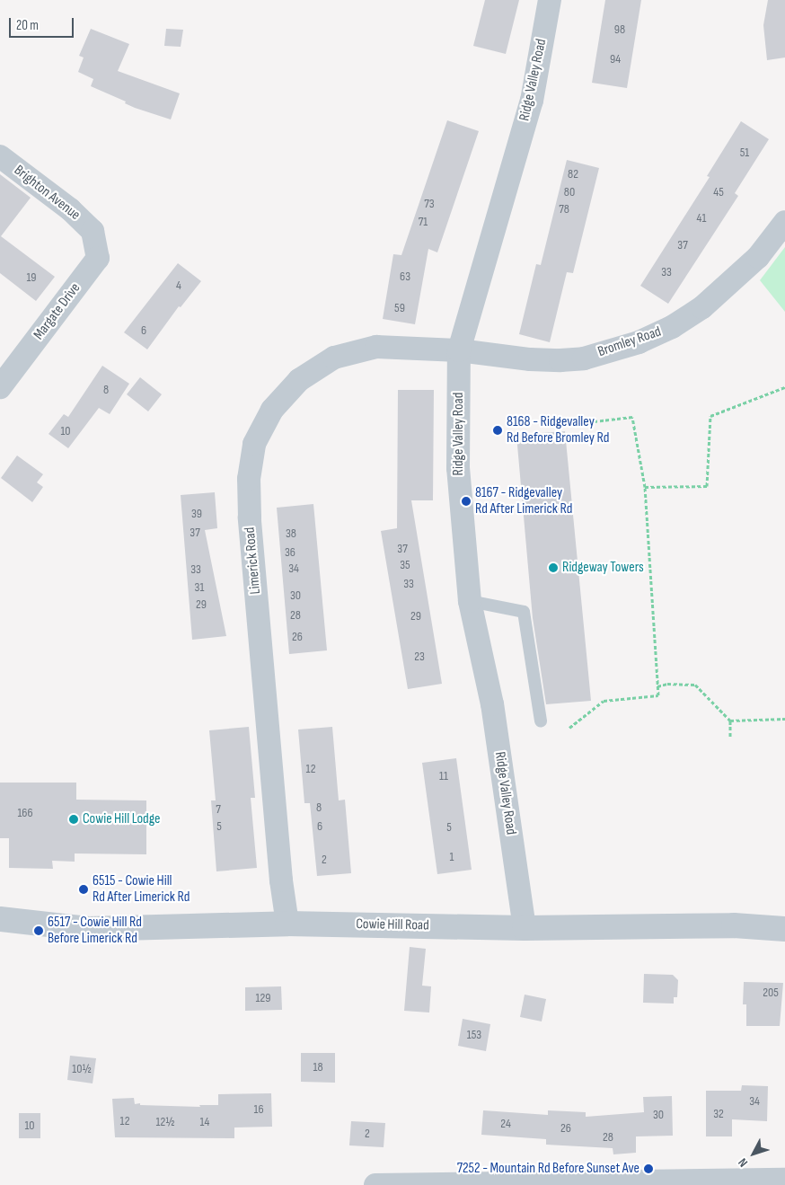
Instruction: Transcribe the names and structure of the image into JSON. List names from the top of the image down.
{
  "streets": {
    "street": [
      "Ridge Valley Road",
      "Brighton Avenue",
      "Margate Drive",
      "Bromley Road",
      "Limerick Road",
      "Cowie Hill Road"
    ]
  },
  "crossings": [
    ["Ridge Valley Road", "Bromley Road"],
    ["Ridge Valley Road", "Limerick Road"],
    ["Ridge Valley Road", "Cowie Hill Road"],
    ["Brighton Avenue", "Margate Drive"],
    ["Bromley Road", "Limerick Road"],
    ["Limerick Road", "Cowie Hill Road"]
  ],
  "places": [
    "8168 - Ridgevalley Rd Before Bromley Rd",
    "8167 - Ridgevalley Rd After Limerick Rd",
    "Ridgeway Towers",
    "Cowie Hill Lodge",
    "6515 - Cowie Hill Rd After Limerick Rd",
    "6517 - Cowie Hill Rd Before Limerick Rd",
    "7252 - Mountain Rd Before Sunset Ave"
  ],
  "house_numbers": [
    "98",
    "94",
    "51",
    "82",
    "80",
    "45",
    "73",
    "78",
    "41",
    "71",
    "37",
    "33",
    "63",
    "19",
    "4",
    "59",
    "6",
    "8",
    "10",
    "39",
    "37",
    "38",
    "37",
    "36",
    "35",
    "34",
    "33",
    "33",
    "31",
    "30",
    "29",
    "28",
    "29",
    "26",
    "23",
    "12",
    "11",
    "8",
    "7",
    "166",
    "5",
    "6",
    "5",
    "1",
    "2",
    "205",
    "129",
    "153",
    "18",
    "10½",
    "34",
    "16",
    "32",
    "30",
    "12",
    "12½",
    "14",
    "24",
    "10",
    "26",
    "2",
    "28"
  ],
  "scale_bar": "20 m",
  "north": "bottom left"
}
